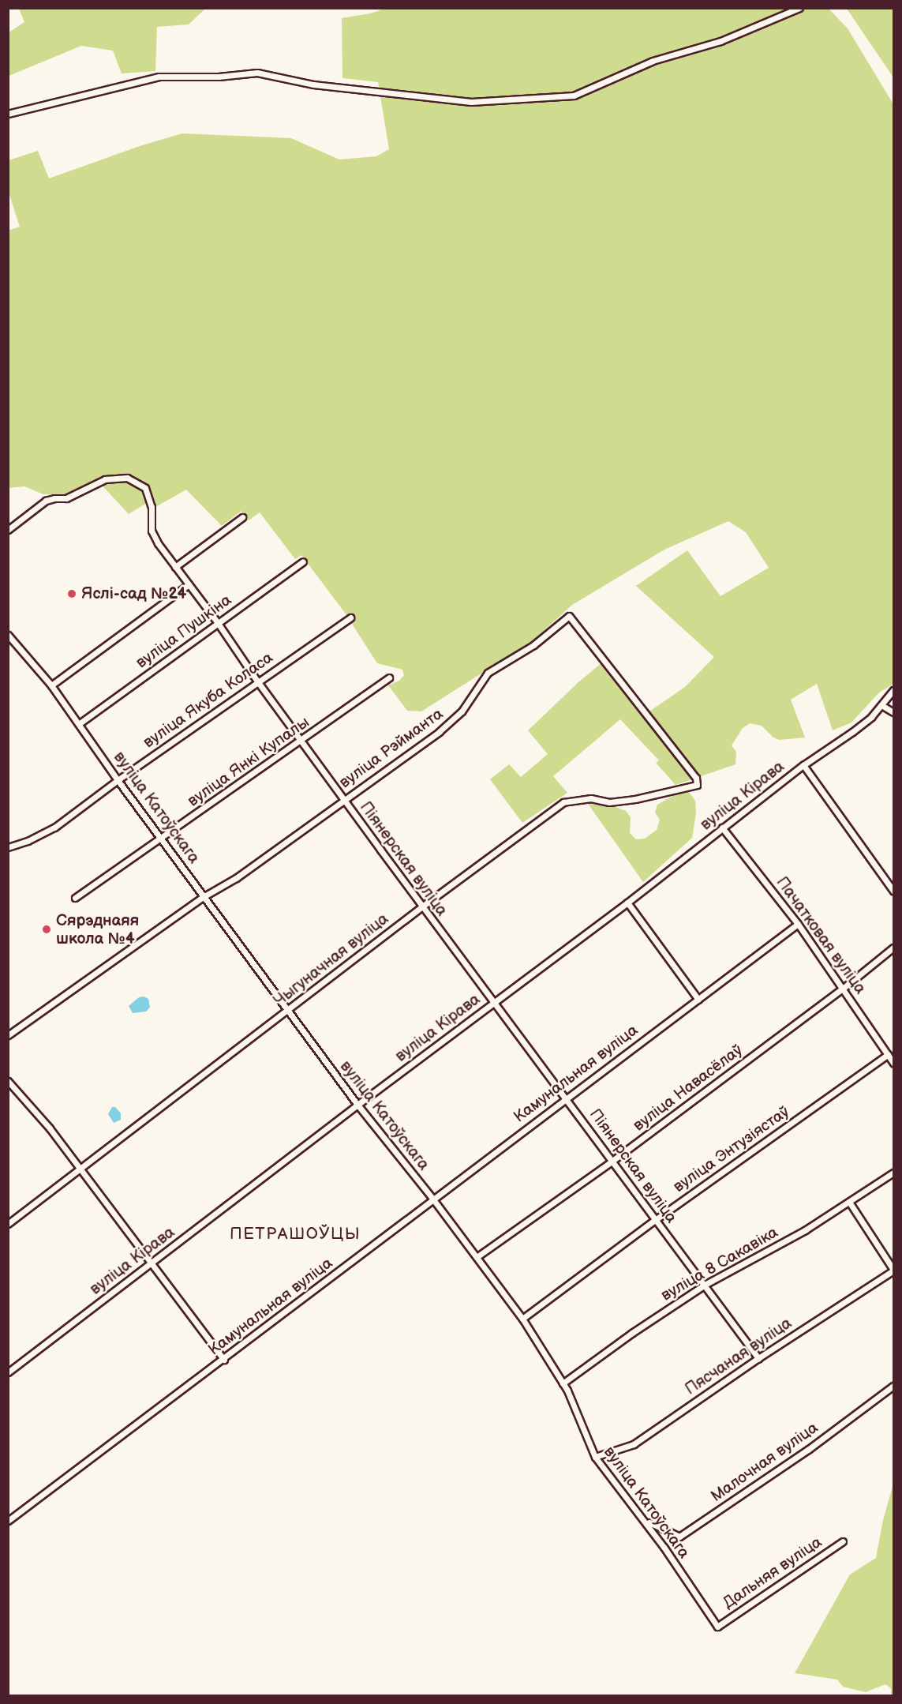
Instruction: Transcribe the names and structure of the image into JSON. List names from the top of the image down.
{
  "streets": {
    "street": [
      "вуліца Пушкіна",
      "вуліца Якуба Коласа",
      "вуліца Рэйманта",
      "вуліца Янкі Купалы",
      "вуліца Кірава",
      "вуліца Катоўскага",
      "Піянерская вуліца",
      "Пачатковая вуліца",
      "Чыгуначная вуліца",
      "Камунальная вуліца",
      "вуліца Навасёлаў",
      "вуліца Энтузіястаў",
      "вуліца 8 Сакавіка",
      "Пясчаная вуліца",
      "Малочная вуліца",
      "Дальняя вуліца"
    ]
  },
  "crossings": [
    ["вуліца Пушкіна", "вуліца Катоўскага"],
    ["вуліца Пушкіна", "Піянерская вуліца"],
    ["вуліца Якуба Коласа", "вуліца Катоўскага"],
    ["вуліца Якуба Коласа", "Піянерская вуліца"],
    ["вуліца Рэйманта", "вуліца Катоўскага"],
    ["вуліца Рэйманта", "Піянерская вуліца"],
    ["вуліца Рэйманта", "Чыгуначная вуліца"],
    ["вуліца Янкі Купалы", "вуліца Катоўскага"],
    ["вуліца Янкі Купалы", "Піянерская вуліца"],
    ["вуліца Кірава", "вуліца Катоўскага"],
    ["вуліца Кірава", "Піянерская вуліца"],
    ["вуліца Кірава", "Пачатковая вуліца"],
    ["вуліца Катоўскага", "Чыгуначная вуліца"],
    ["вуліца Катоўскага", "Камунальная вуліца"],
    ["вуліца Катоўскага", "вуліца Навасёлаў"],
    ["вуліца Катоўскага", "вуліца Энтузіястаў"],
    ["вуліца Катоўскага", "вуліца 8 Сакавіка"],
    ["вуліца Катоўскага", "Пясчаная вуліца"],
    ["вуліца Катоўскага", "Малочная вуліца"],
    ["вуліца Катоўскага", "Дальняя вуліца"],
    ["Піянерская вуліца", "Чыгуначная вуліца"],
    ["Піянерская вуліца", "Камунальная вуліца"],
    ["Піянерская вуліца", "вуліца Навасёлаў"],
    ["Піянерская вуліца", "вуліца Энтузіястаў"],
    ["Піянерская вуліца", "вуліца 8 Сакавіка"],
    ["Піянерская вуліца", "Пясчаная вуліца"],
    ["Пачатковая вуліца", "Камунальная вуліца"],
    ["Пачатковая вуліца", "вуліца Навасёлаў"],
    ["Пачатковая вуліца", "вуліца Энтузіястаў"]
  ],
  "districts": ["ПЕТРАШОЎЦЫ"],
  "places": ["Яслі-сад №24", "Сярэднаяя школа №4"]
}
